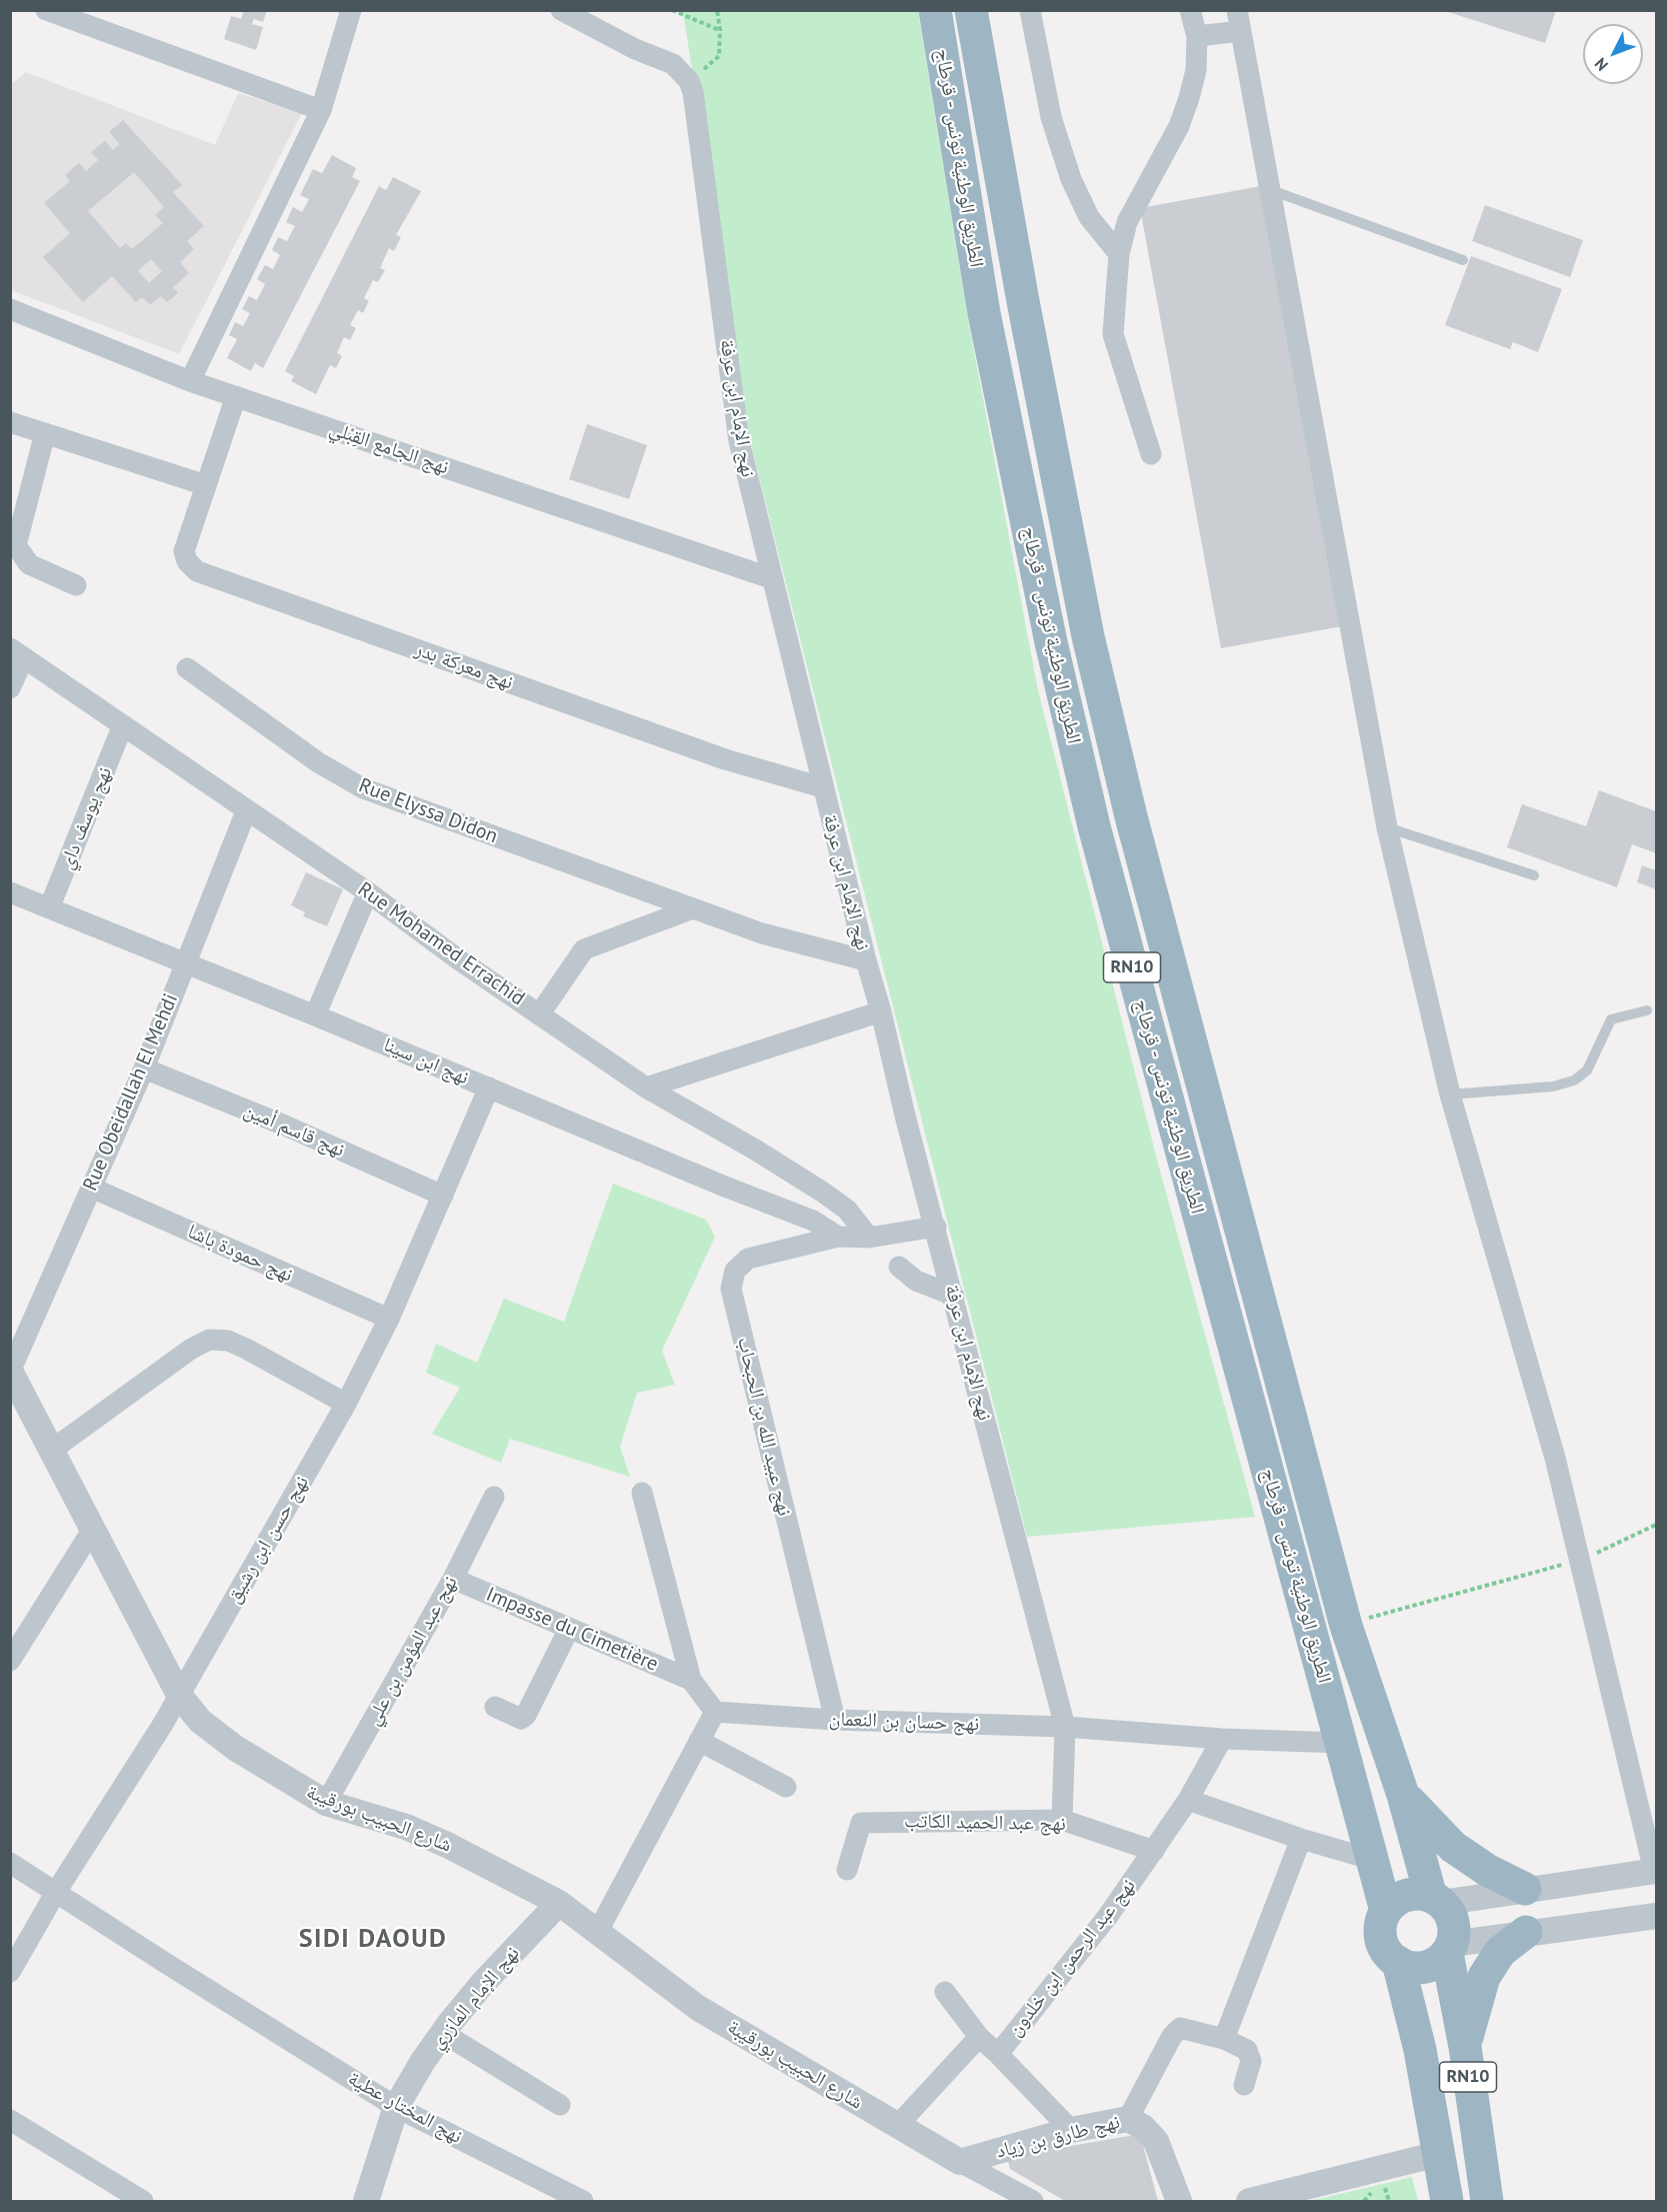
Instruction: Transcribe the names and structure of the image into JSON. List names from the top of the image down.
{
  "streets": {
    "highway": ["الطريق الوطنية تونس - قرطاج", "RN10"],
    "street": [
      "نهج الإمام ابن عرفة",
      "نهج الجامع القِبْلي",
      "نهج معركة بدر",
      "Rue Elyssa Didon",
      "نهج يوسف داي",
      "Rue Mohamed Errachid",
      "نهج ابن سينا",
      "Rue Obeidallah El Mehdi",
      "نهج قاسم أمين",
      "نهج حمودة باشا",
      "نهج عبيد الله بن الحبحاب",
      "نهج حسن ابن رشيق",
      "Impasse du Cimetière",
      "نهج عبد المؤمن بن علي",
      "نهج حسان بن النعمان",
      "شارع الحبيب بورقيبة",
      "نهج عبد الحميد الكاتب",
      "نهج عبد الرحمن ابن خلدون",
      "نهج الإمام المازري",
      "نهج المختار عطية",
      "نهج طارق بن زياد"
    ]
  },
  "crossings": [
    ["الطريق الوطنية تونس - قرطاج", "RN10"],
    ["الطريق الوطنية تونس - قرطاج", "نهج حسان بن النعمان"],
    ["نهج الإمام ابن عرفة", "نهج الجامع القِبْلي"],
    ["نهج الإمام ابن عرفة", "نهج معركة بدر"],
    ["نهج الإمام ابن عرفة", "Rue Elyssa Didon"],
    ["نهج الإمام ابن عرفة", "نهج عبيد الله بن الحبحاب"],
    ["نهج الإمام ابن عرفة", "نهج حسان بن النعمان"],
    ["نهج الإمام ابن عرفة", "نهج عبد الحميد الكاتب"],
    ["نهج الجامع القِبْلي", "نهج معركة بدر"],
    ["نهج يوسف داي", "Rue Mohamed Errachid"],
    ["نهج يوسف داي", "نهج ابن سينا"],
    ["Rue Mohamed Errachid", "Rue Obeidallah El Mehdi"],
    ["Rue Mohamed Errachid", "نهج عبيد الله بن الحبحاب"],
    ["نهج ابن سينا", "Rue Obeidallah El Mehdi"],
    ["نهج ابن سينا", "نهج عبيد الله بن الحبحاب"],
    ["نهج ابن سينا", "نهج حسن ابن رشيق"],
    ["Rue Obeidallah El Mehdi", "نهج قاسم أمين"],
    ["Rue Obeidallah El Mehdi", "نهج حمودة باشا"],
    ["Rue Obeidallah El Mehdi", "شارع الحبيب بورقيبة"],
    ["نهج قاسم أمين", "نهج حسن ابن رشيق"],
    ["نهج حمودة باشا", "نهج حسن ابن رشيق"],
    ["نهج عبيد الله بن الحبحاب", "نهج حسان بن النعمان"],
    ["نهج حسن ابن رشيق", "شارع الحبيب بورقيبة"],
    ["نهج حسن ابن رشيق", "نهج المختار عطية"],
    ["Impasse du Cimetière", "نهج عبد المؤمن بن علي"],
    ["Impasse du Cimetière", "نهج حسان بن النعمان"],
    ["نهج عبد المؤمن بن علي", "شارع الحبيب بورقيبة"],
    ["نهج حسان بن النعمان", "نهج عبد الرحمن ابن خلدون"],
    ["شارع الحبيب بورقيبة", "نهج عبد الرحمن ابن خلدون"],
    ["شارع الحبيب بورقيبة", "نهج الإمام المازري"],
    ["شارع الحبيب بورقيبة", "نهج طارق بن زياد"],
    ["نهج عبد الحميد الكاتب", "نهج عبد الرحمن ابن خلدون"],
    ["نهج الإمام المازري", "نهج المختار عطية"]
  ],
  "districts": ["SIDI DAOUD"],
  "north": "bottom left"
}
